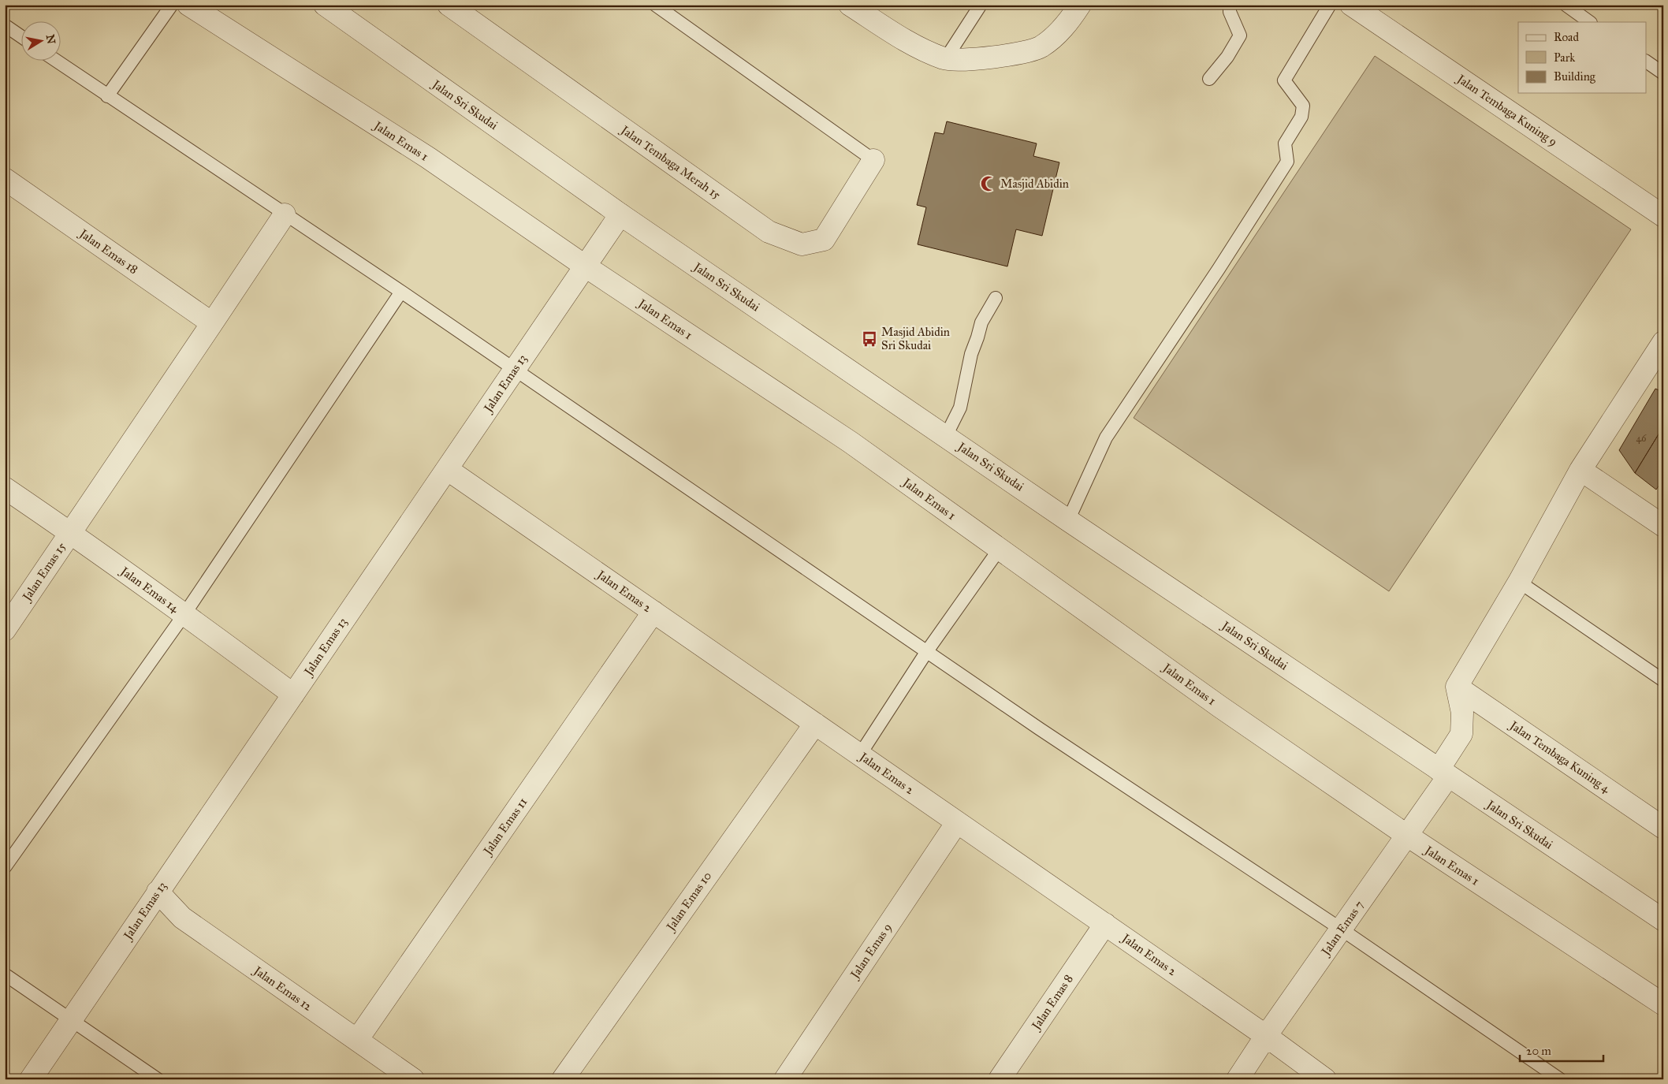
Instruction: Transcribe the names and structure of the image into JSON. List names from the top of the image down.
{
  "streets": {
    "street": [
      "Jalan Sri Skudai",
      "Jalan Tembaga Kuning 9",
      "Jalan Emas 1",
      "Jalan Tembaga Merah 15",
      "Jalan Emas 18",
      "Jalan Emas 13",
      "Jalan Emas 15",
      "Jalan Emas 14",
      "Jalan Emas 2",
      "Jalan Tembaga Kuning 4",
      "Jalan Emas 11",
      "Jalan Emas 10",
      "Jalan Emas 7",
      "Jalan Emas 9",
      "Jalan Emas 12",
      "Jalan Emas 8"
    ]
  },
  "crossings": [
    ["Jalan Sri Skudai", "Jalan Emas 13"],
    ["Jalan Sri Skudai", "Jalan Emas 7"],
    ["Jalan Emas 1", "Jalan Emas 13"],
    ["Jalan Emas 1", "Jalan Emas 7"],
    ["Jalan Emas 13", "Jalan Emas 14"],
    ["Jalan Emas 13", "Jalan Emas 2"],
    ["Jalan Emas 13", "Jalan Emas 12"],
    ["Jalan Emas 15", "Jalan Emas 14"],
    ["Jalan Emas 2", "Jalan Emas 11"],
    ["Jalan Emas 2", "Jalan Emas 10"],
    ["Jalan Emas 2", "Jalan Emas 7"],
    ["Jalan Emas 2", "Jalan Emas 9"],
    ["Jalan Emas 2", "Jalan Emas 8"],
    ["Jalan Tembaga Kuning 4", "Jalan Emas 7"],
    ["Jalan Emas 11", "Jalan Emas 12"]
  ],
  "places": {
    "mosque": ["Masjid Abidin"],
    "bus stop": ["Masjid Abidin Sri Skudai"]
  },
  "house_numbers": ["46"],
  "legend": ["Road", "Park", "Building"],
  "scale_bar": "20 m",
  "north": "right"
}
